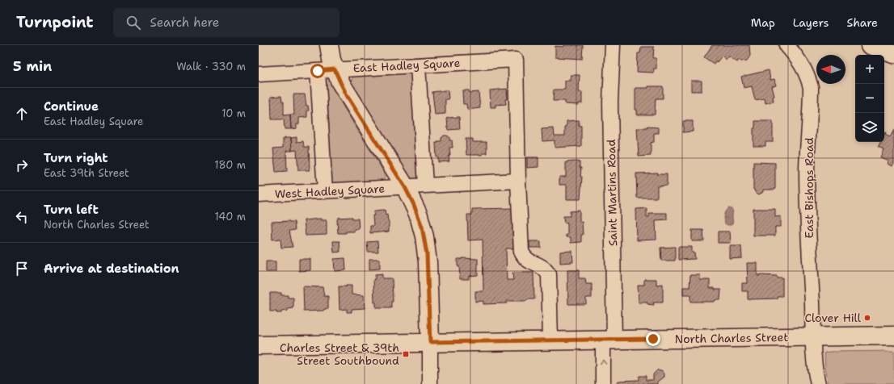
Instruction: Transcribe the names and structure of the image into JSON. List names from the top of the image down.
{
  "streets": {
    "main road": ["North Charles Street"],
    "street": [
      "East Hadley Square",
      "East Bishops Road",
      "West Hadley Square",
      "Saint Martins Road"
    ]
  },
  "crossings": [
    ["East Hadley Square", "West Hadley Square"],
    ["East Bishops Road", "North Charles Street"],
    ["Saint Martins Road", "North Charles Street"]
  ],
  "places": {
    "other": ["Clover Hill"],
    "transit": ["Charles Street & 39th Street Southbound"]
  },
  "north": "left",
  "page": {
    "header": "Turnpoint",
    "search": "Search here",
    "nav": ["Map", "Layers", "Share"],
    "heading": ["5 min", "Walk · 330 m"],
    "map_buttons": ["+", "−"],
    "list": [
      ["Continue", "East Hadley Square", "10 m"],
      ["Turn right", "East 39th Street", "180 m"],
      ["Turn left", "North Charles Street", "140 m"],
      "Arrive at destination"
    ]
  }
}
